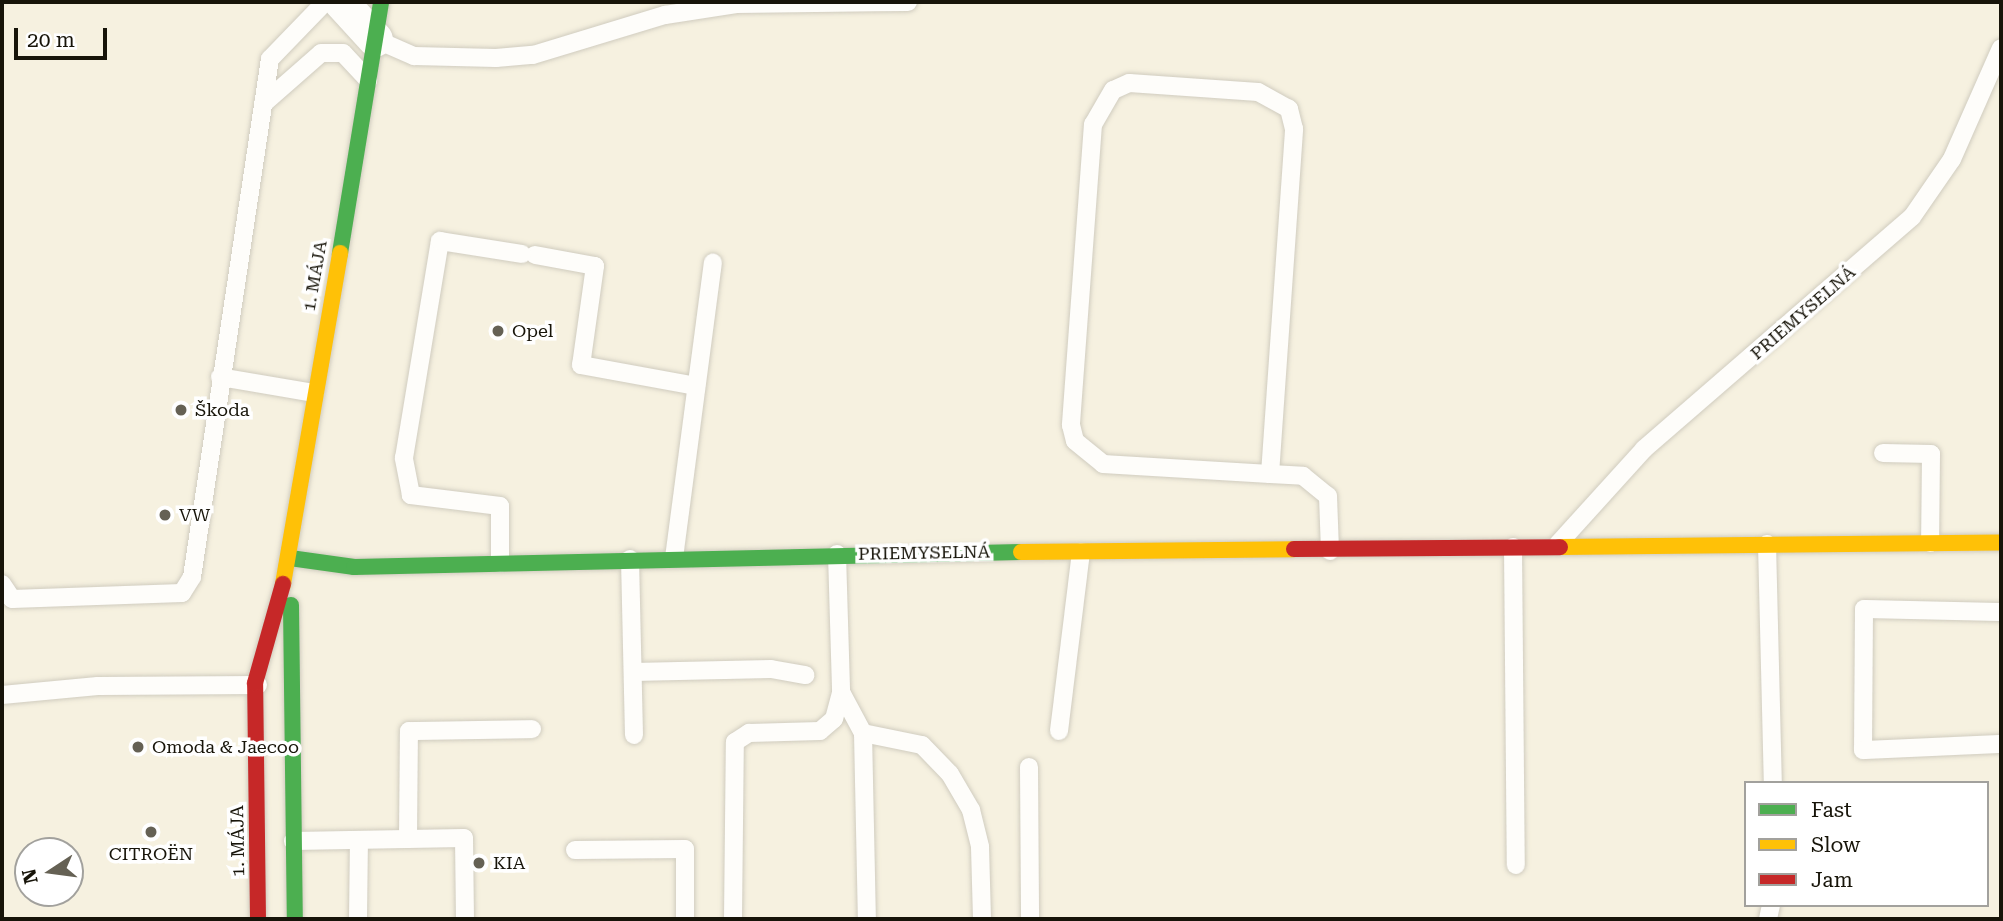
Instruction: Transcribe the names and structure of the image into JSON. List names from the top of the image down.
{
  "streets": {
    "street": ["1. MÁJA", "PRIEMYSELNÁ"]
  },
  "crossings": [
    ["1. MÁJA", "PRIEMYSELNÁ"]
  ],
  "places": [
    "Opel",
    "Škoda",
    "VW",
    "Omoda & Jaecoo",
    "CITROËN",
    "KIA"
  ],
  "legend": ["Fast", "Slow", "Jam"],
  "scale_bar": "20 m",
  "north": "left"
}
